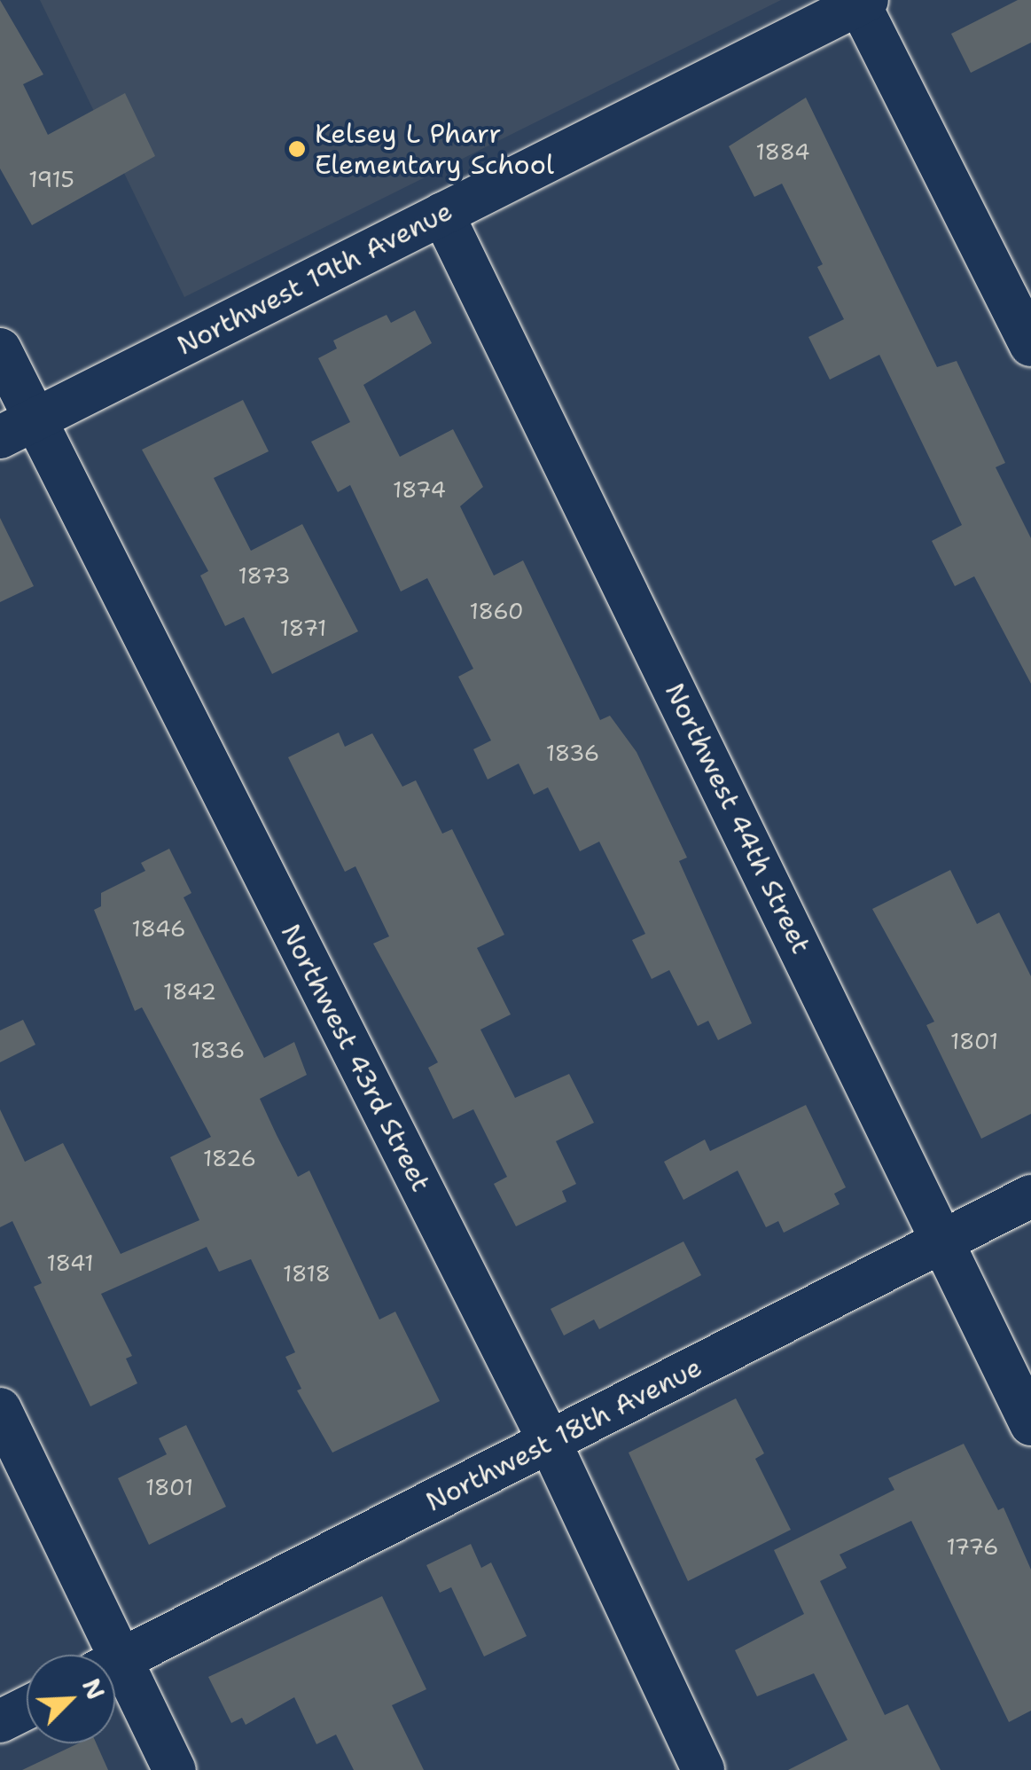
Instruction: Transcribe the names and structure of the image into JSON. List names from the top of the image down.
{
  "streets": {
    "street": [
      "Northwest 19th Avenue",
      "Northwest 44th Street",
      "Northwest 43rd Street",
      "Northwest 18th Avenue"
    ]
  },
  "crossings": [
    ["Northwest 19th Avenue", "Northwest 44th Street"],
    ["Northwest 19th Avenue", "Northwest 43rd Street"],
    ["Northwest 44th Street", "Northwest 18th Avenue"],
    ["Northwest 43rd Street", "Northwest 18th Avenue"]
  ],
  "places": ["Kelsey L Pharr Elementary School"],
  "house_numbers": [
    "1884",
    "1915",
    "1874",
    "1873",
    "1860",
    "1871",
    "1836",
    "1846",
    "1842",
    "1801",
    "1836",
    "1826",
    "1841",
    "1818",
    "1801",
    "1776"
  ],
  "north": "top right"
}
